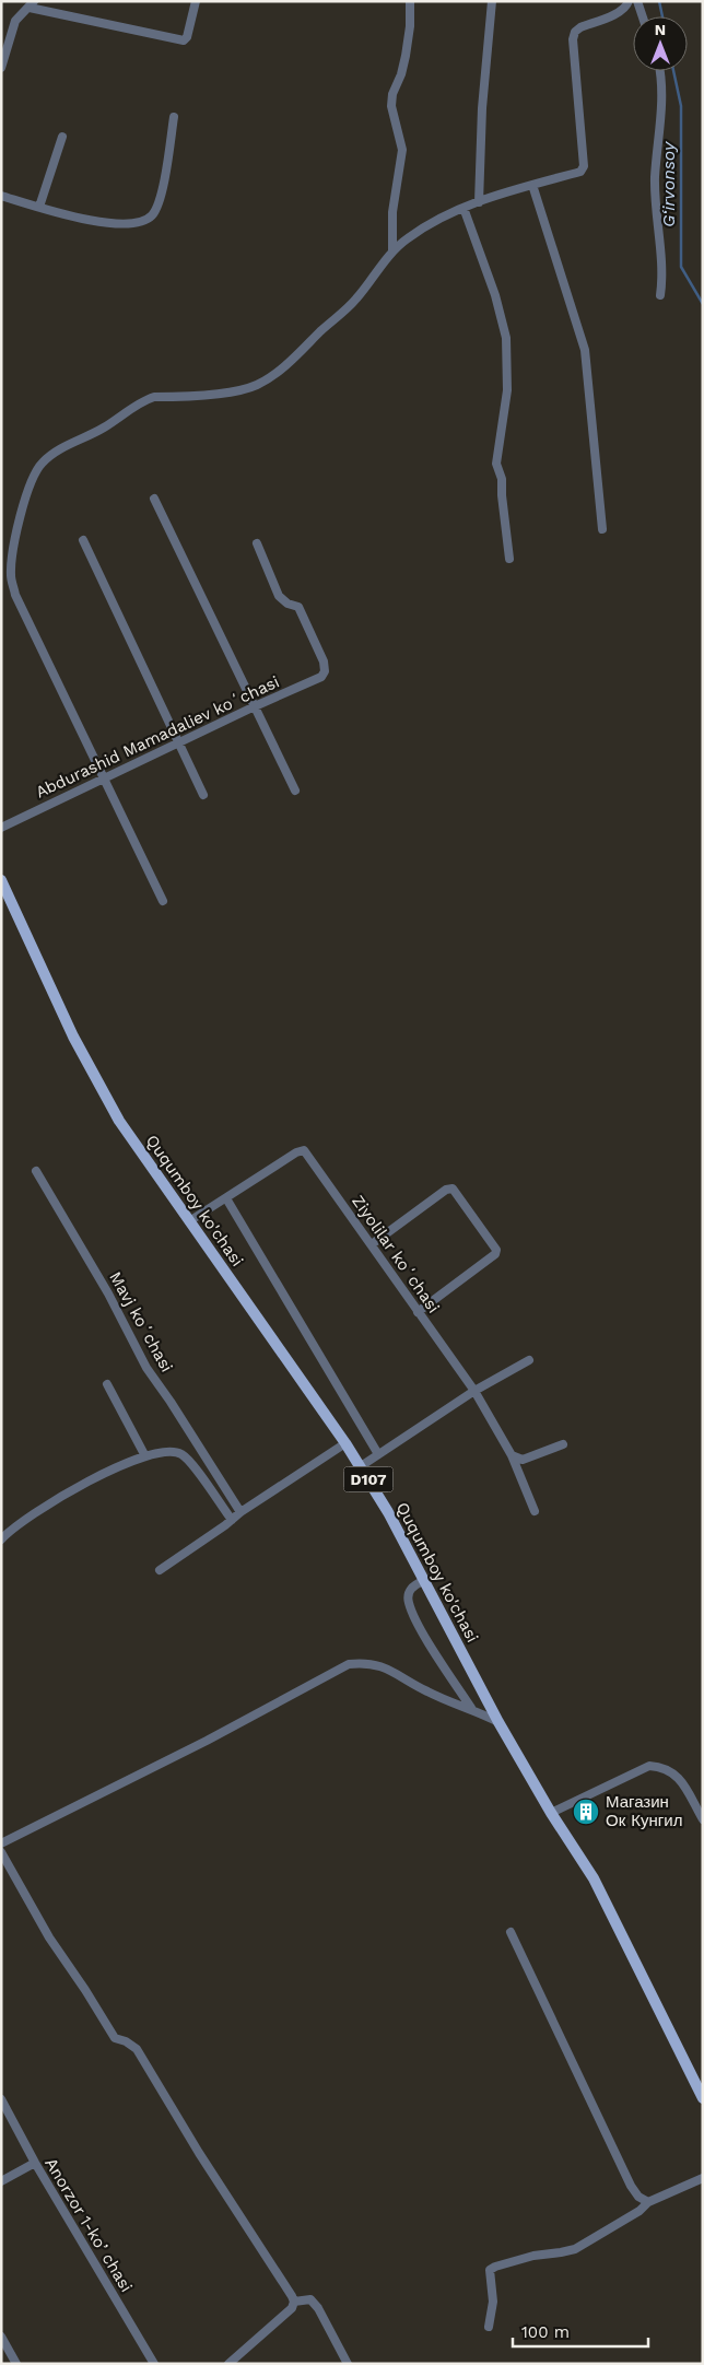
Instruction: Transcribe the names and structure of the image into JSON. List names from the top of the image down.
{
  "streets": {
    "main road": ["Ququmboy ko'chasi", "D107"],
    "street": [
      "Abdurashid Mamadaliev koʻchasi",
      "Ziyolilar koʻchasi",
      "Mavj koʻchasi",
      "Аnorzor 1-koʼchasi"
    ]
  },
  "water": ["G‘irvonsoy"],
  "places": {
    "building": ["Магазин Ок Кунгил"]
  },
  "scale_bar": "100 m",
  "north": "top"
}
